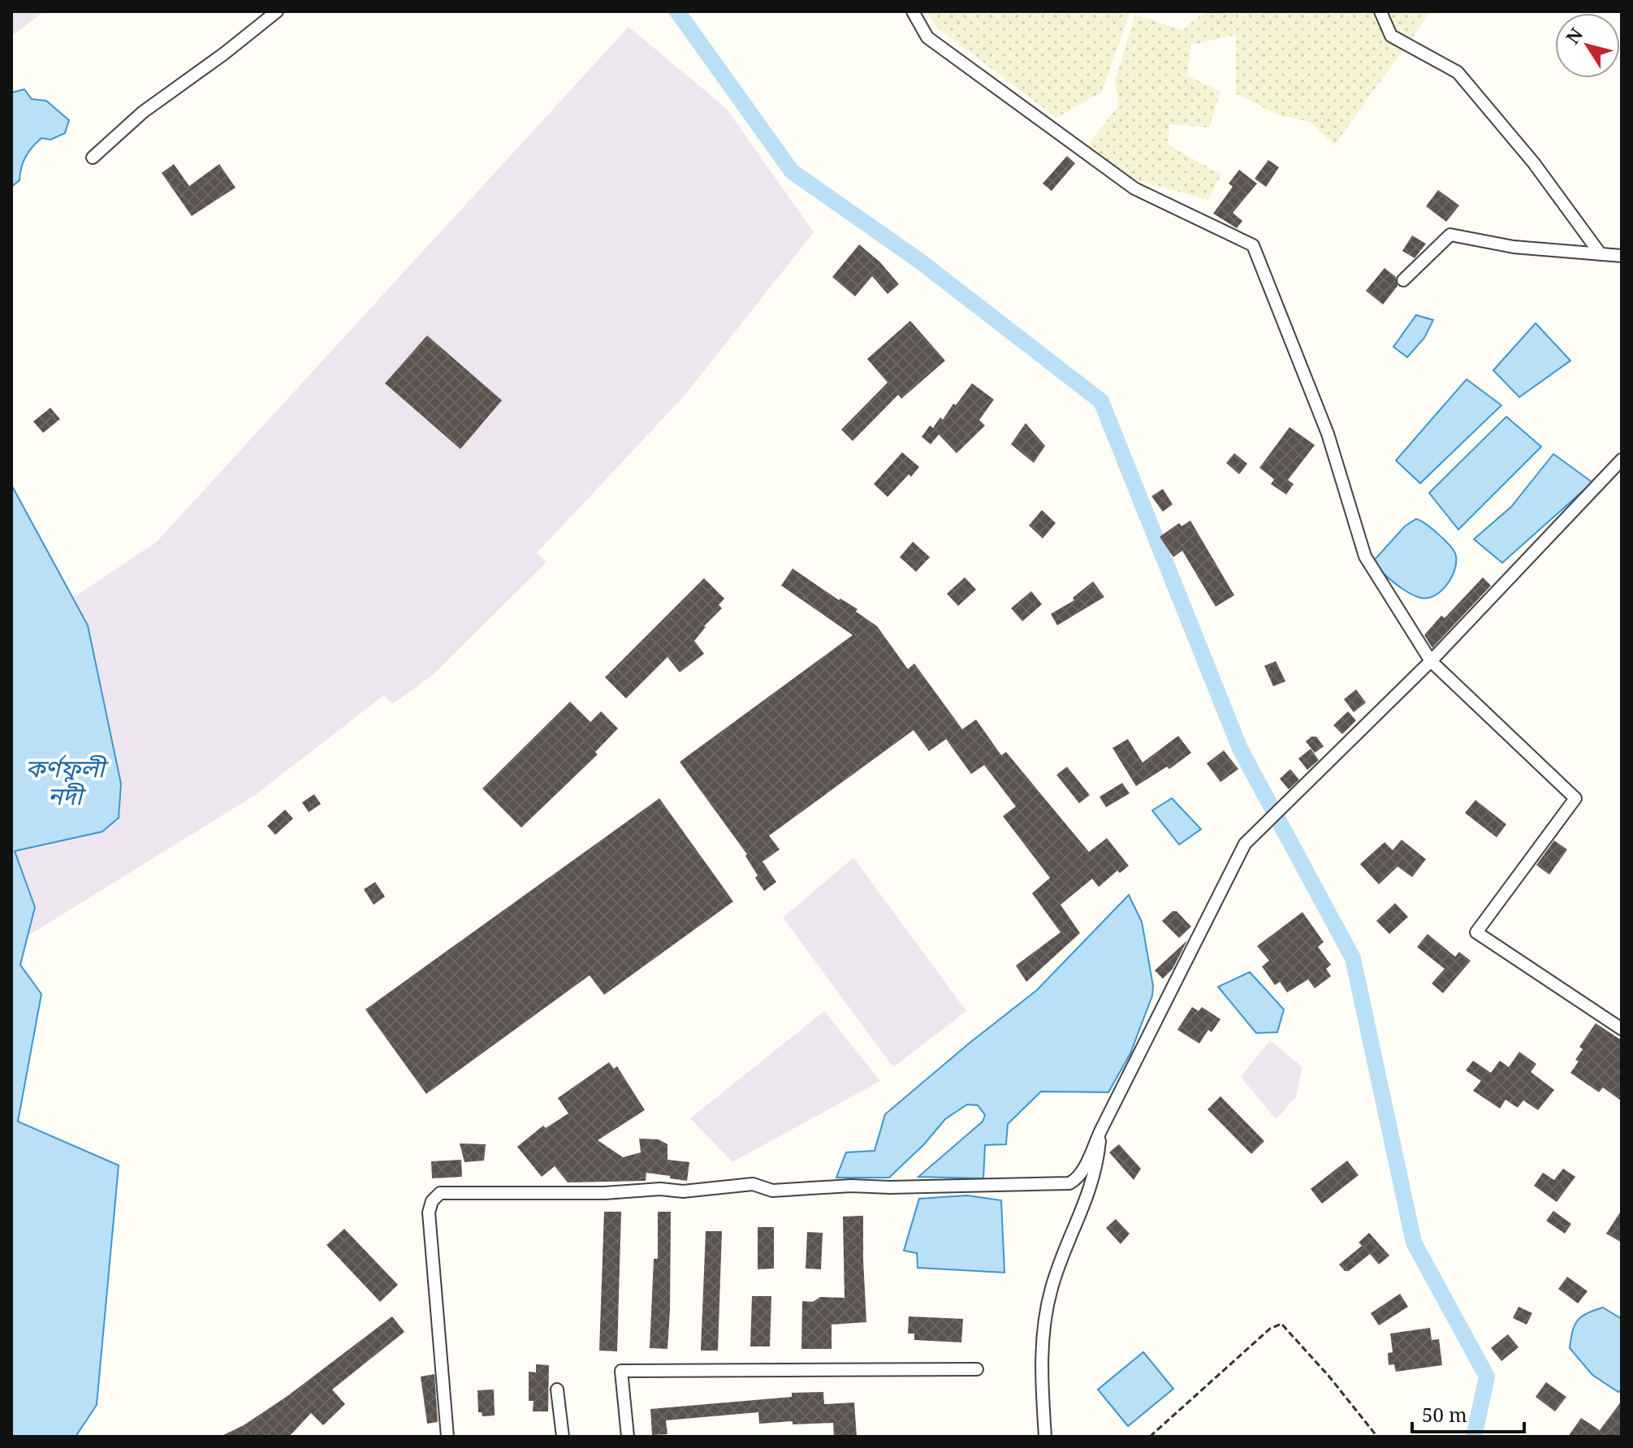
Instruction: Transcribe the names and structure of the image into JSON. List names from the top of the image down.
{
  "water": ["কর্ণফুলী নদী"],
  "scale_bar": "50 m",
  "north": "top left"
}
